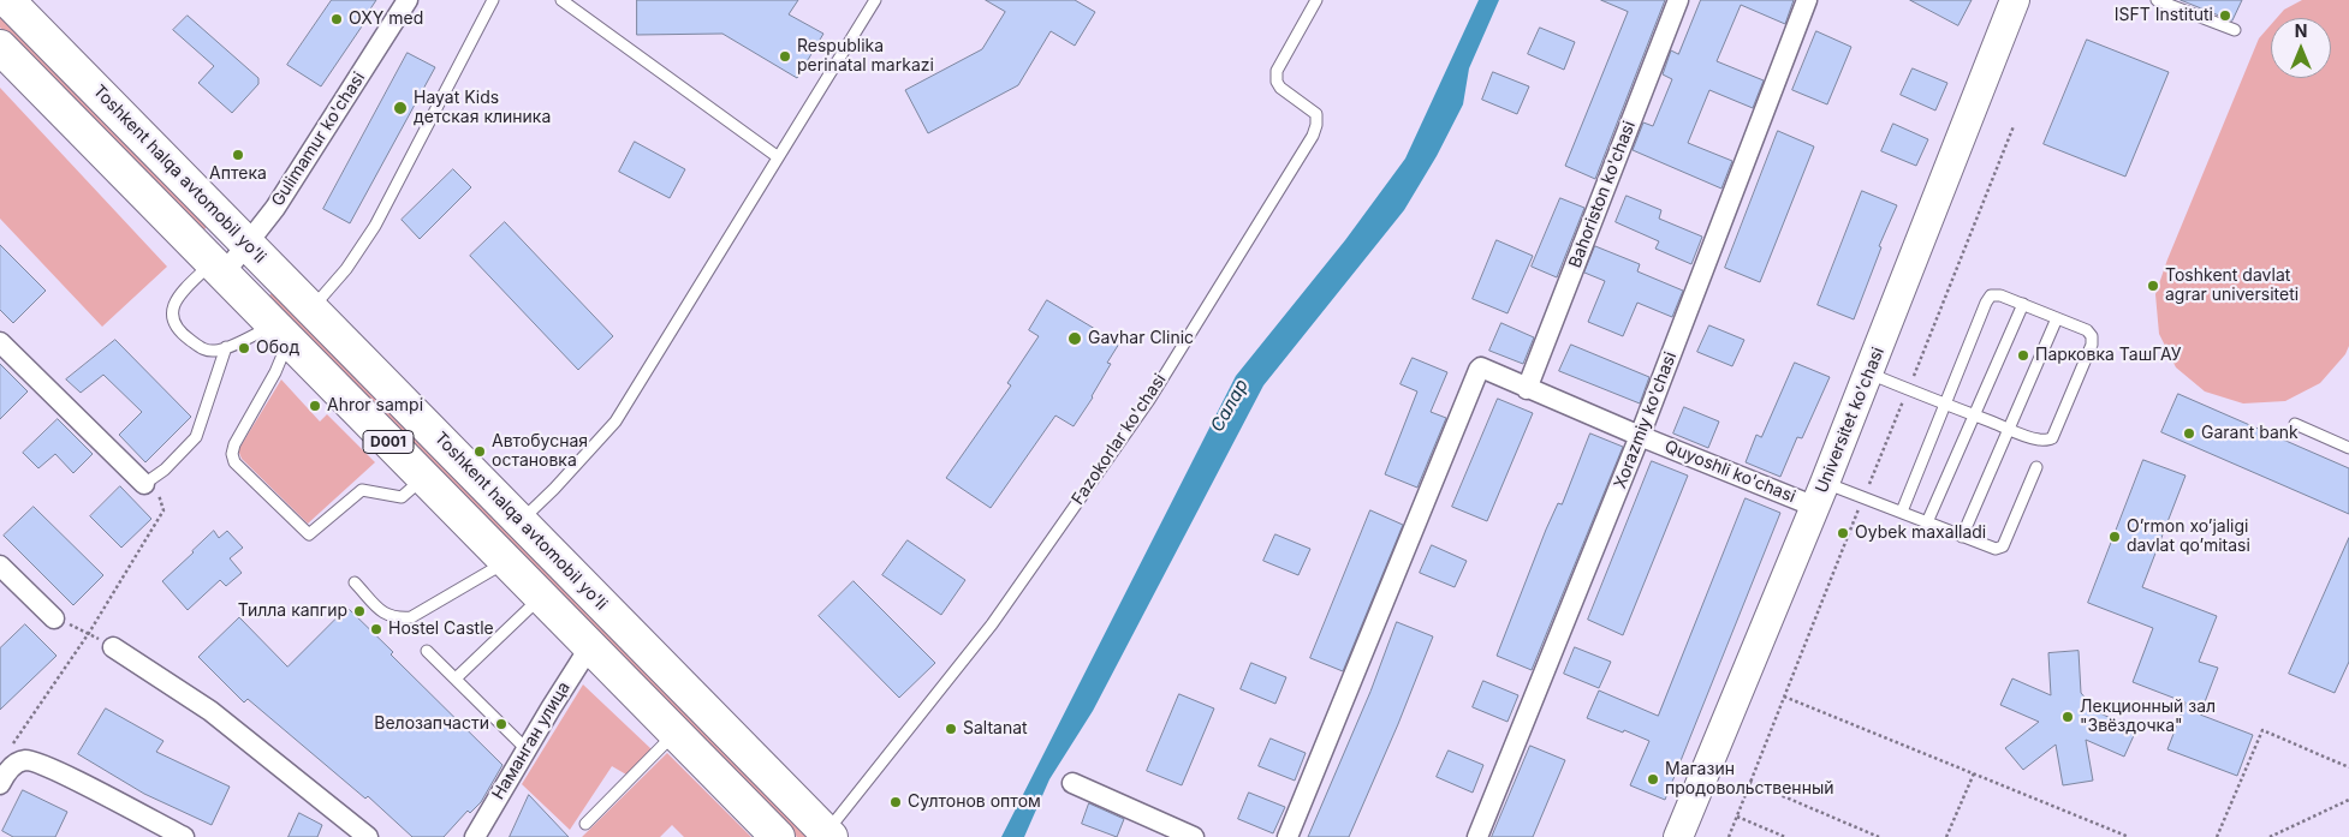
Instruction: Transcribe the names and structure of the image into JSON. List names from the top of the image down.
{
  "streets": {
    "highway": ["Toshkent halqa avtomobil yo'li", "D001"],
    "main road": ["Universitet ko'chasi"],
    "street": [
      "Gulimamur ko'chasi",
      "Bahoriston ko'chasi",
      "Xorazmiy ko'chasi",
      "Quyoshli ko'chasi",
      "Наманган улица"
    ],
    "lane": ["Fazokorlar ko'chasi"]
  },
  "crossings": [
    ["Gulimamur ko'chasi", "Toshkent halqa avtomobil yo'li"],
    ["Gulimamur ko'chasi", "D001"],
    ["Toshkent halqa avtomobil yo'li", "Fazokorlar ko'chasi"],
    ["Bahoriston ko'chasi", "Quyoshli ko'chasi"],
    ["Xorazmiy ko'chasi", "Quyoshli ko'chasi"],
    ["Universitet ko'chasi", "Quyoshli ko'chasi"],
    ["D001", "Наманган улица"]
  ],
  "water": ["Салар"],
  "places": [
    "ISFT Instituti",
    "OXY med",
    "Respublika perinatal markazi",
    "Hayat Kids детская клиника",
    "Аптека",
    "Toshkent davlat agrar universiteti",
    "Gavhar Clinic",
    "Обод",
    "Парковка ТашГАУ",
    "Ahror sampi",
    "Garant bank",
    "Автобусная остановка",
    "Oybek maxalladi",
    "O’rmon xo’jaligi davlat qo’mitasi",
    "Тилла капгир",
    "Hostel Castle",
    "Лекционный зал \"Звёздочка\"",
    "Велозапчасти",
    "Saltanat",
    "Магазин продовольственный",
    "Султонов оптом"
  ],
  "north": "top"
}
